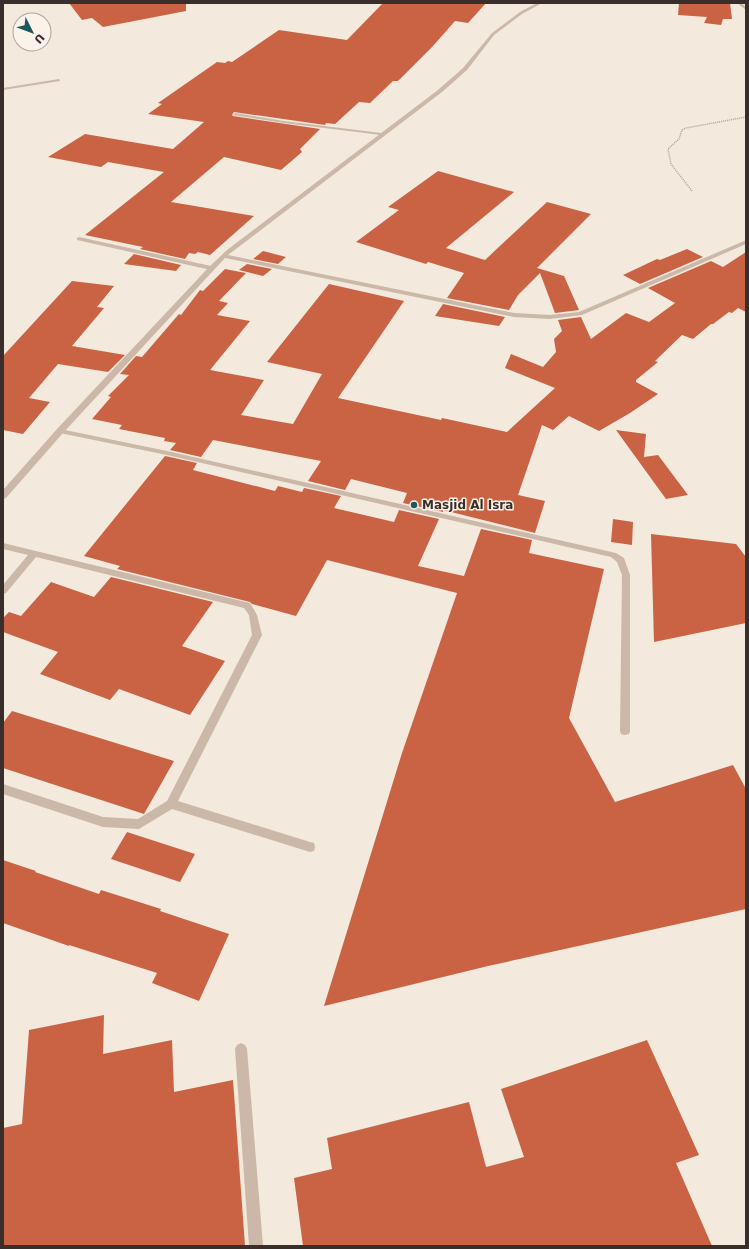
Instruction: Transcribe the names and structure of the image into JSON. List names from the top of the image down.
{
  "places": ["Masjid Al Isra"],
  "north": "bottom right"
}
